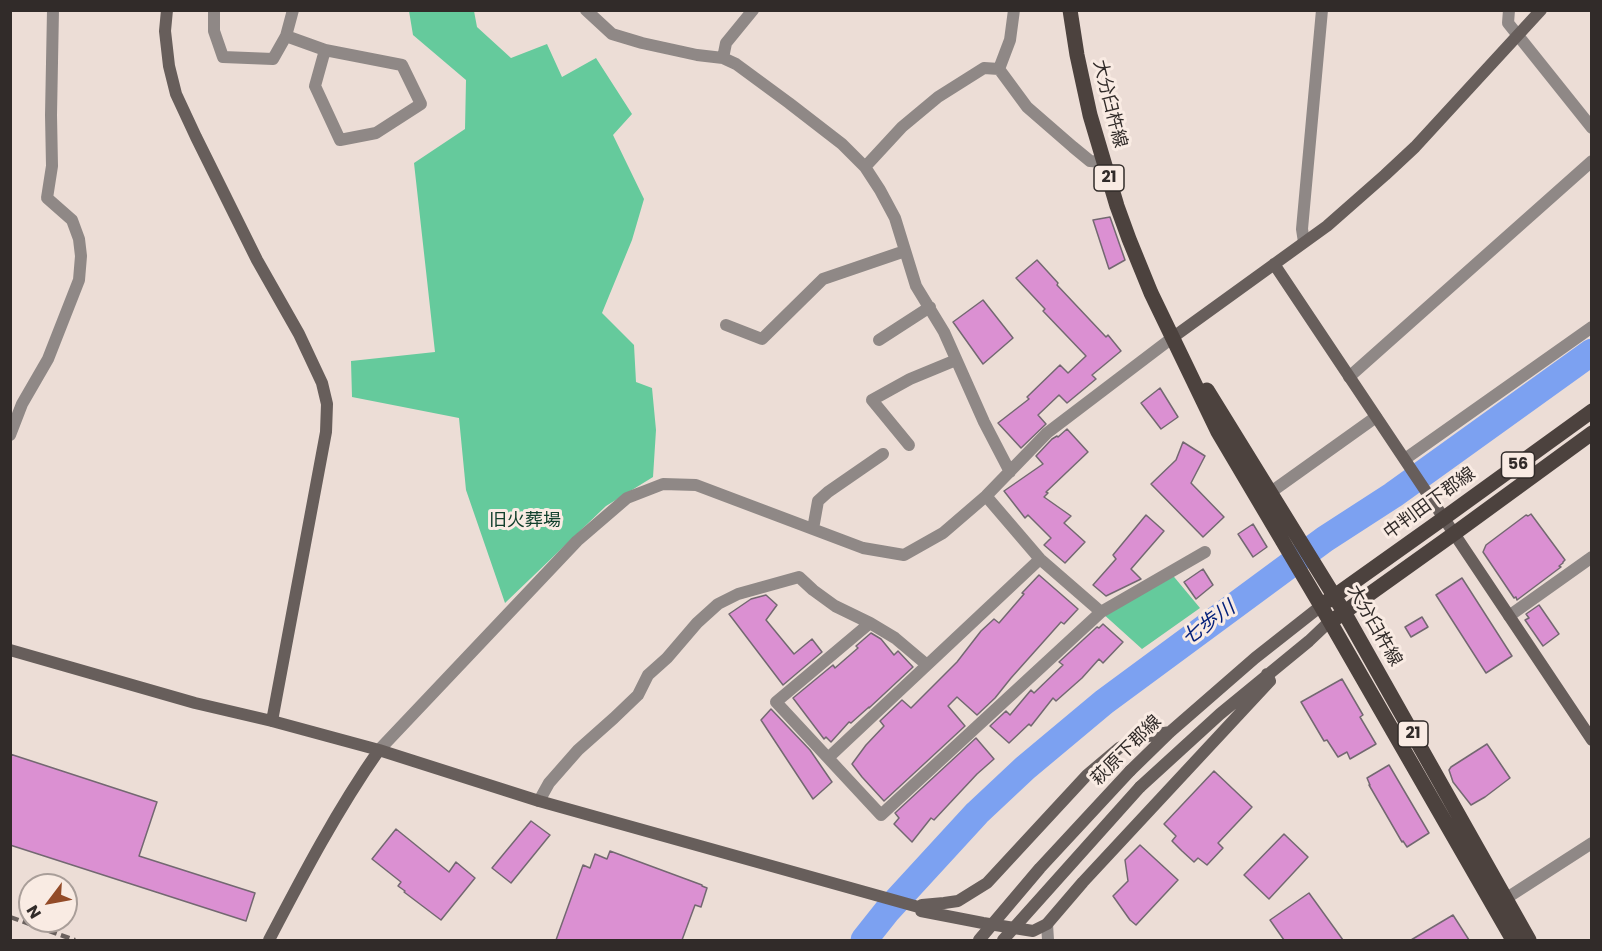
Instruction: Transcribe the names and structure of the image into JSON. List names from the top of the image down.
{
  "streets": {
    "main road": [
      "大分臼杵線",
      "21",
      "56",
      "中判田下郡線"
    ],
    "street": ["萩原下郡線"]
  },
  "crossings": [
    ["大分臼杵線", "56"],
    ["大分臼杵線", "中判田下郡線"],
    ["大分臼杵線", "萩原下郡線"],
    ["56", "萩原下郡線"],
    ["中判田下郡線", "萩原下郡線"]
  ],
  "water": ["七歩川"],
  "parks": ["旧火葬場"],
  "north": "bottom left"
}
